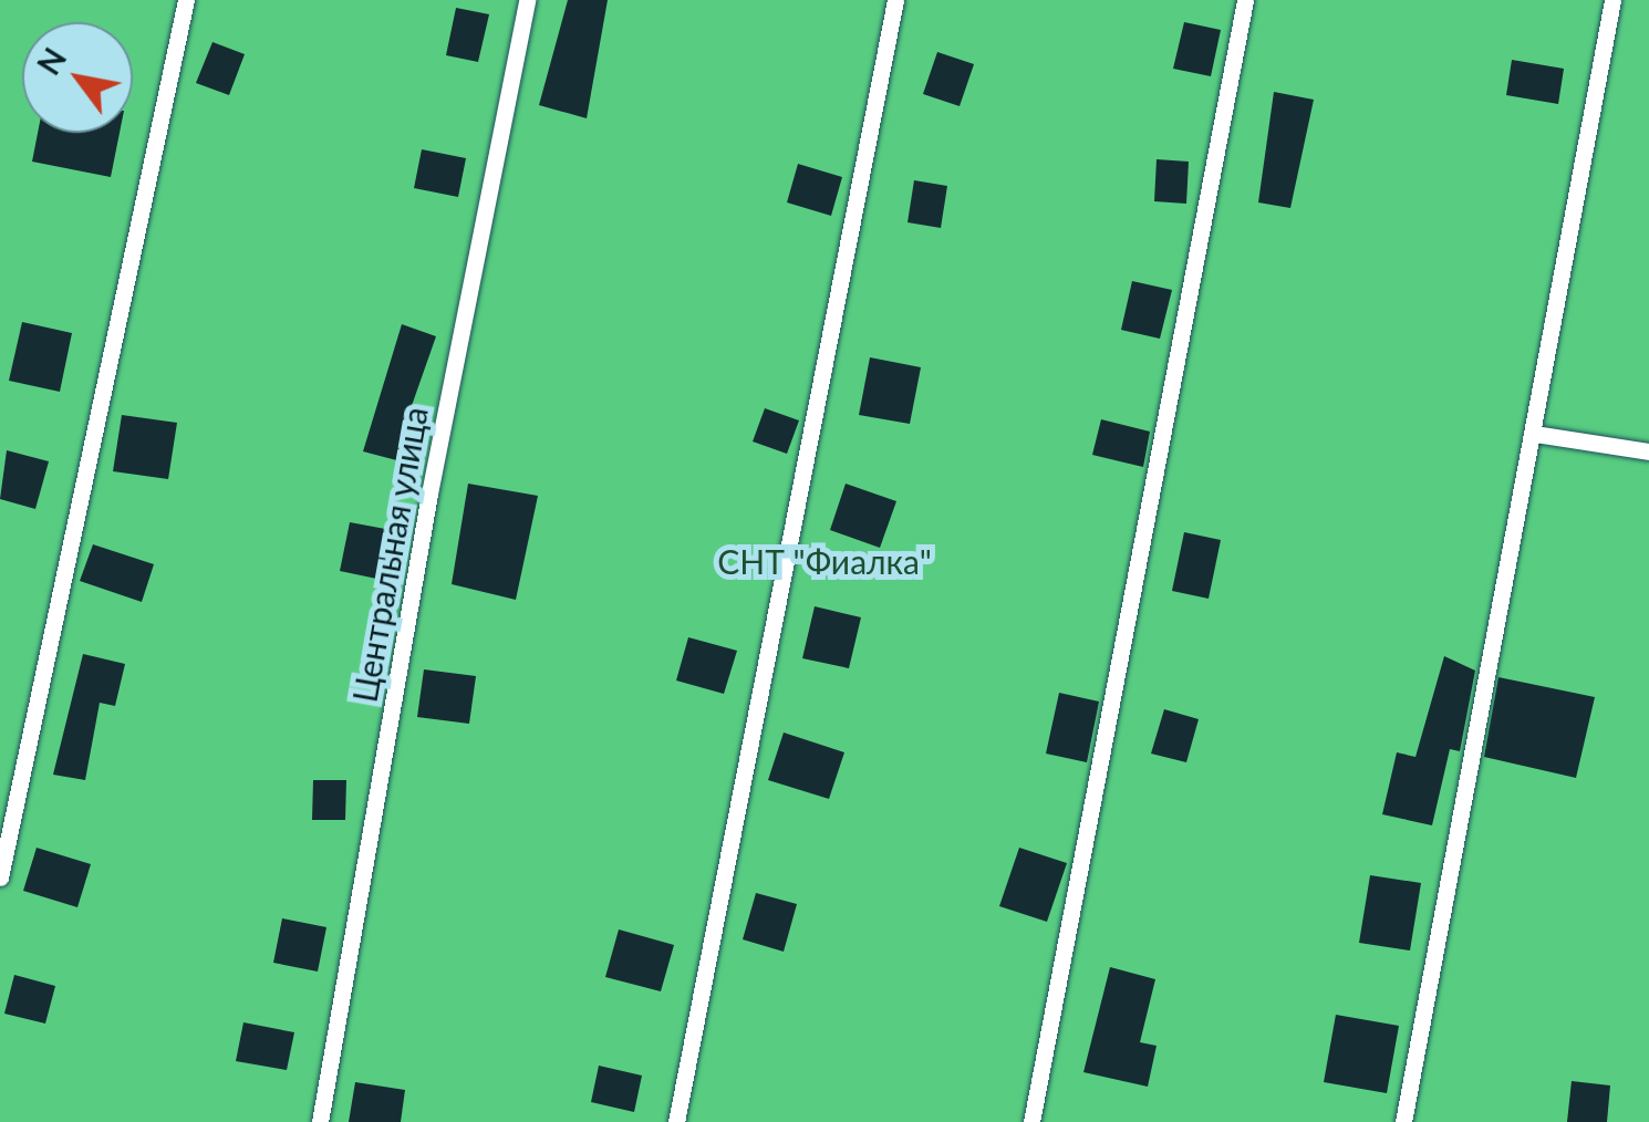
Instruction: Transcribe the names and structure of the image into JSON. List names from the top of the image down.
{
  "streets": {
    "lane": ["Центральная улица"]
  },
  "parks": ["СНТ \"Фиалка\""],
  "north": "top left"
}
